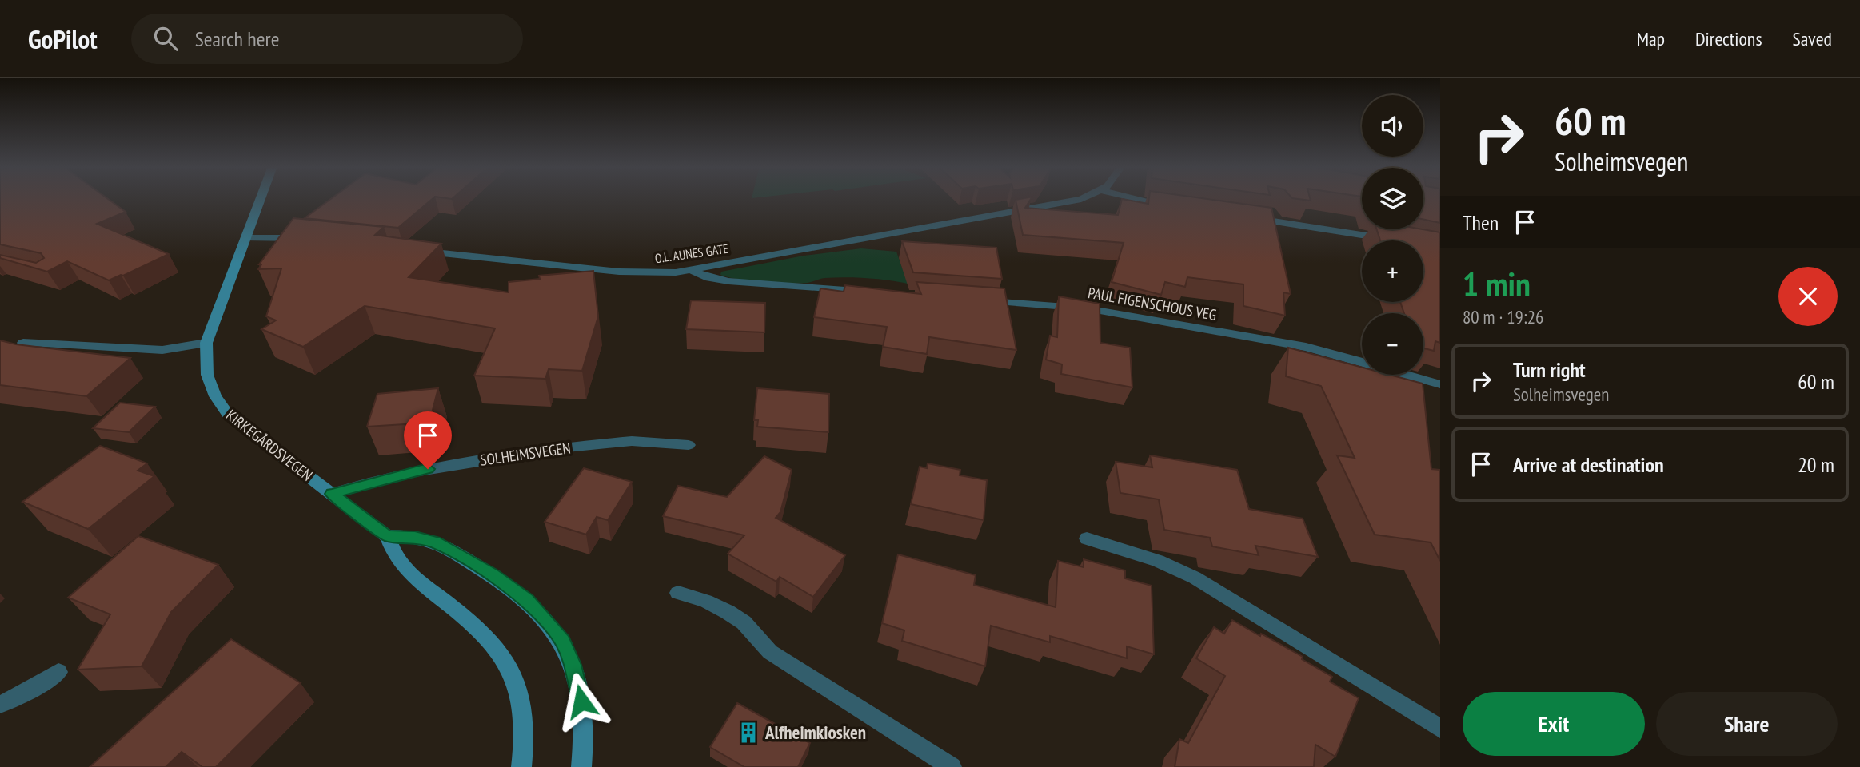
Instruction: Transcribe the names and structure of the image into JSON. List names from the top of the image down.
{
  "streets": {
    "street": [
      "O.L. AUNES GATE",
      "PAUL FIGENSCHOUS VEG",
      "KIRKEGÅRDSVEGEN",
      "SOLHEIMSVEGEN"
    ]
  },
  "crossings": [
    ["KIRKEGÅRDSVEGEN", "SOLHEIMSVEGEN"]
  ],
  "places": {
    "building": ["Alfheimkiosken"]
  },
  "page": {
    "header": "GoPilot",
    "search": "Search here",
    "nav": ["Map", "Directions", "Saved"],
    "turn": ["60 m", "Solheimsvegen"],
    "map_buttons": ["+", "−"],
    "then": "Then",
    "heading": ["1 min", "80 m · 19:26"],
    "list": [
      {
        "name": "Turn right",
        "note": "Solheimsvegen",
        "value": "60 m"
      },
      {
        "name": "Arrive at destination",
        "value": "20 m"
      }
    ],
    "buttons": ["Exit", "Share"]
  }
}
